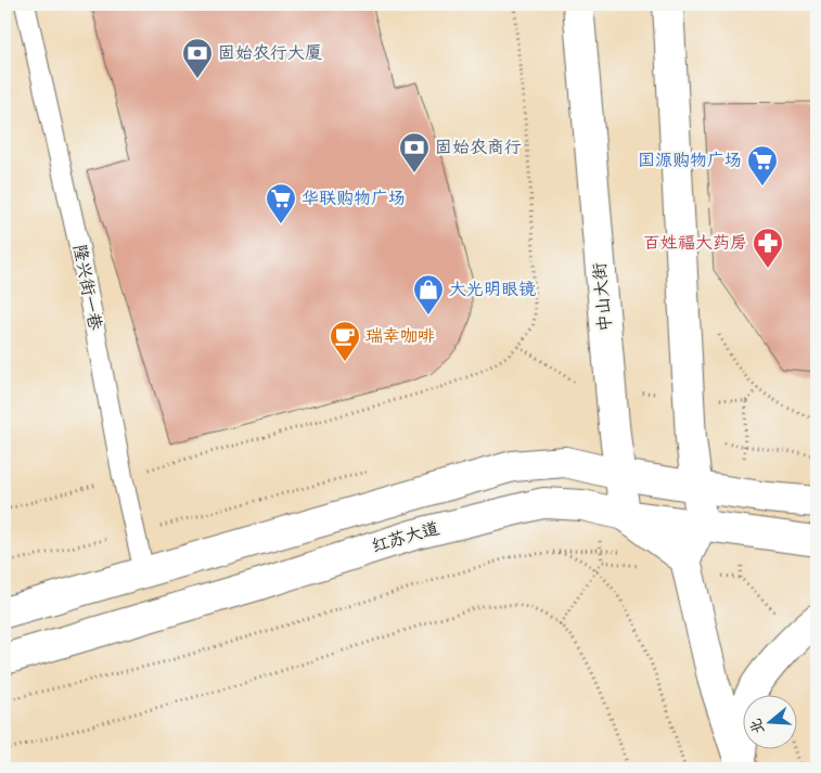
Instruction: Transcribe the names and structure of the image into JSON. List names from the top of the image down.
{
  "streets": {
    "main road": ["中山大街", "红苏大道"],
    "lane": ["隆兴街一巷"]
  },
  "crossings": [
    ["中山大街", "红苏大道"]
  ],
  "places": {
    "bank": ["固始农行大厦", "固始农商行"],
    "supermarket": ["国源购物广场", "华联购物广场"],
    "pharmacy": ["百姓福大药房"],
    "shop": ["大光明眼镜"],
    "cafe": ["瑞幸咖啡"]
  },
  "north": "left"
}
